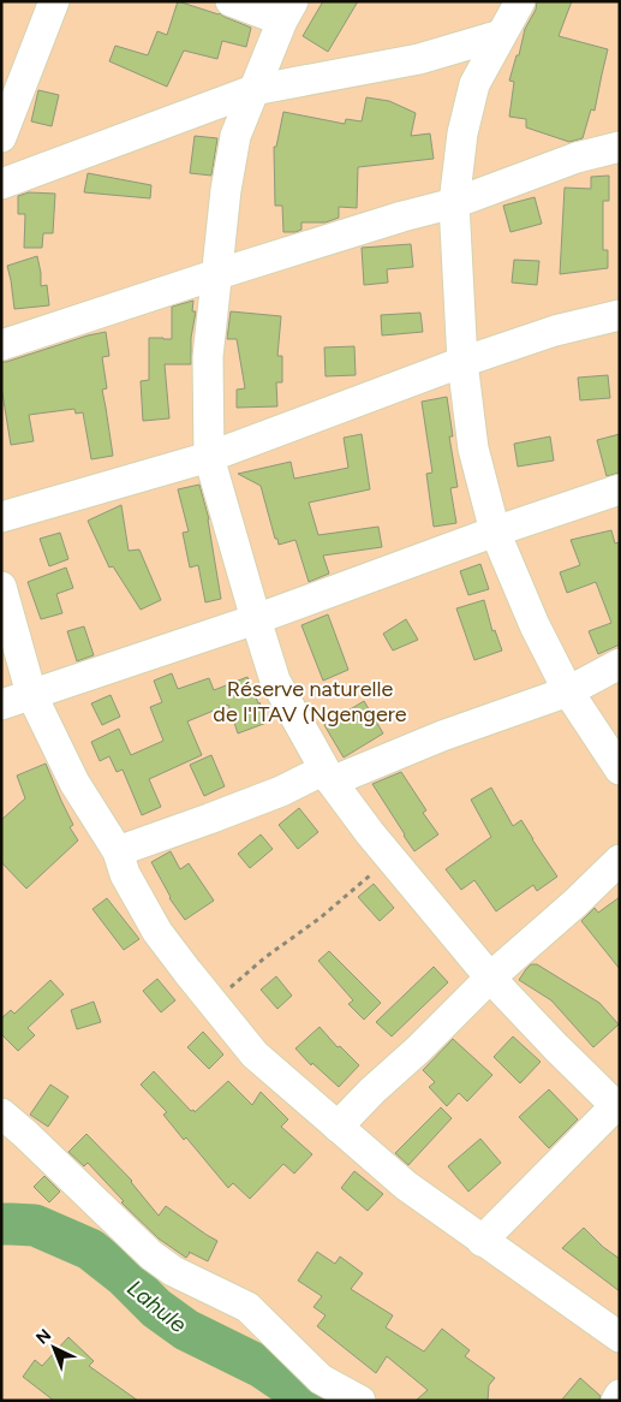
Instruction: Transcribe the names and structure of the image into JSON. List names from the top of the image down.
{
  "water": ["Lahule"],
  "parks": ["Réserve naturelle de l'ITAV (Ngengere"],
  "north": "top left"
}
